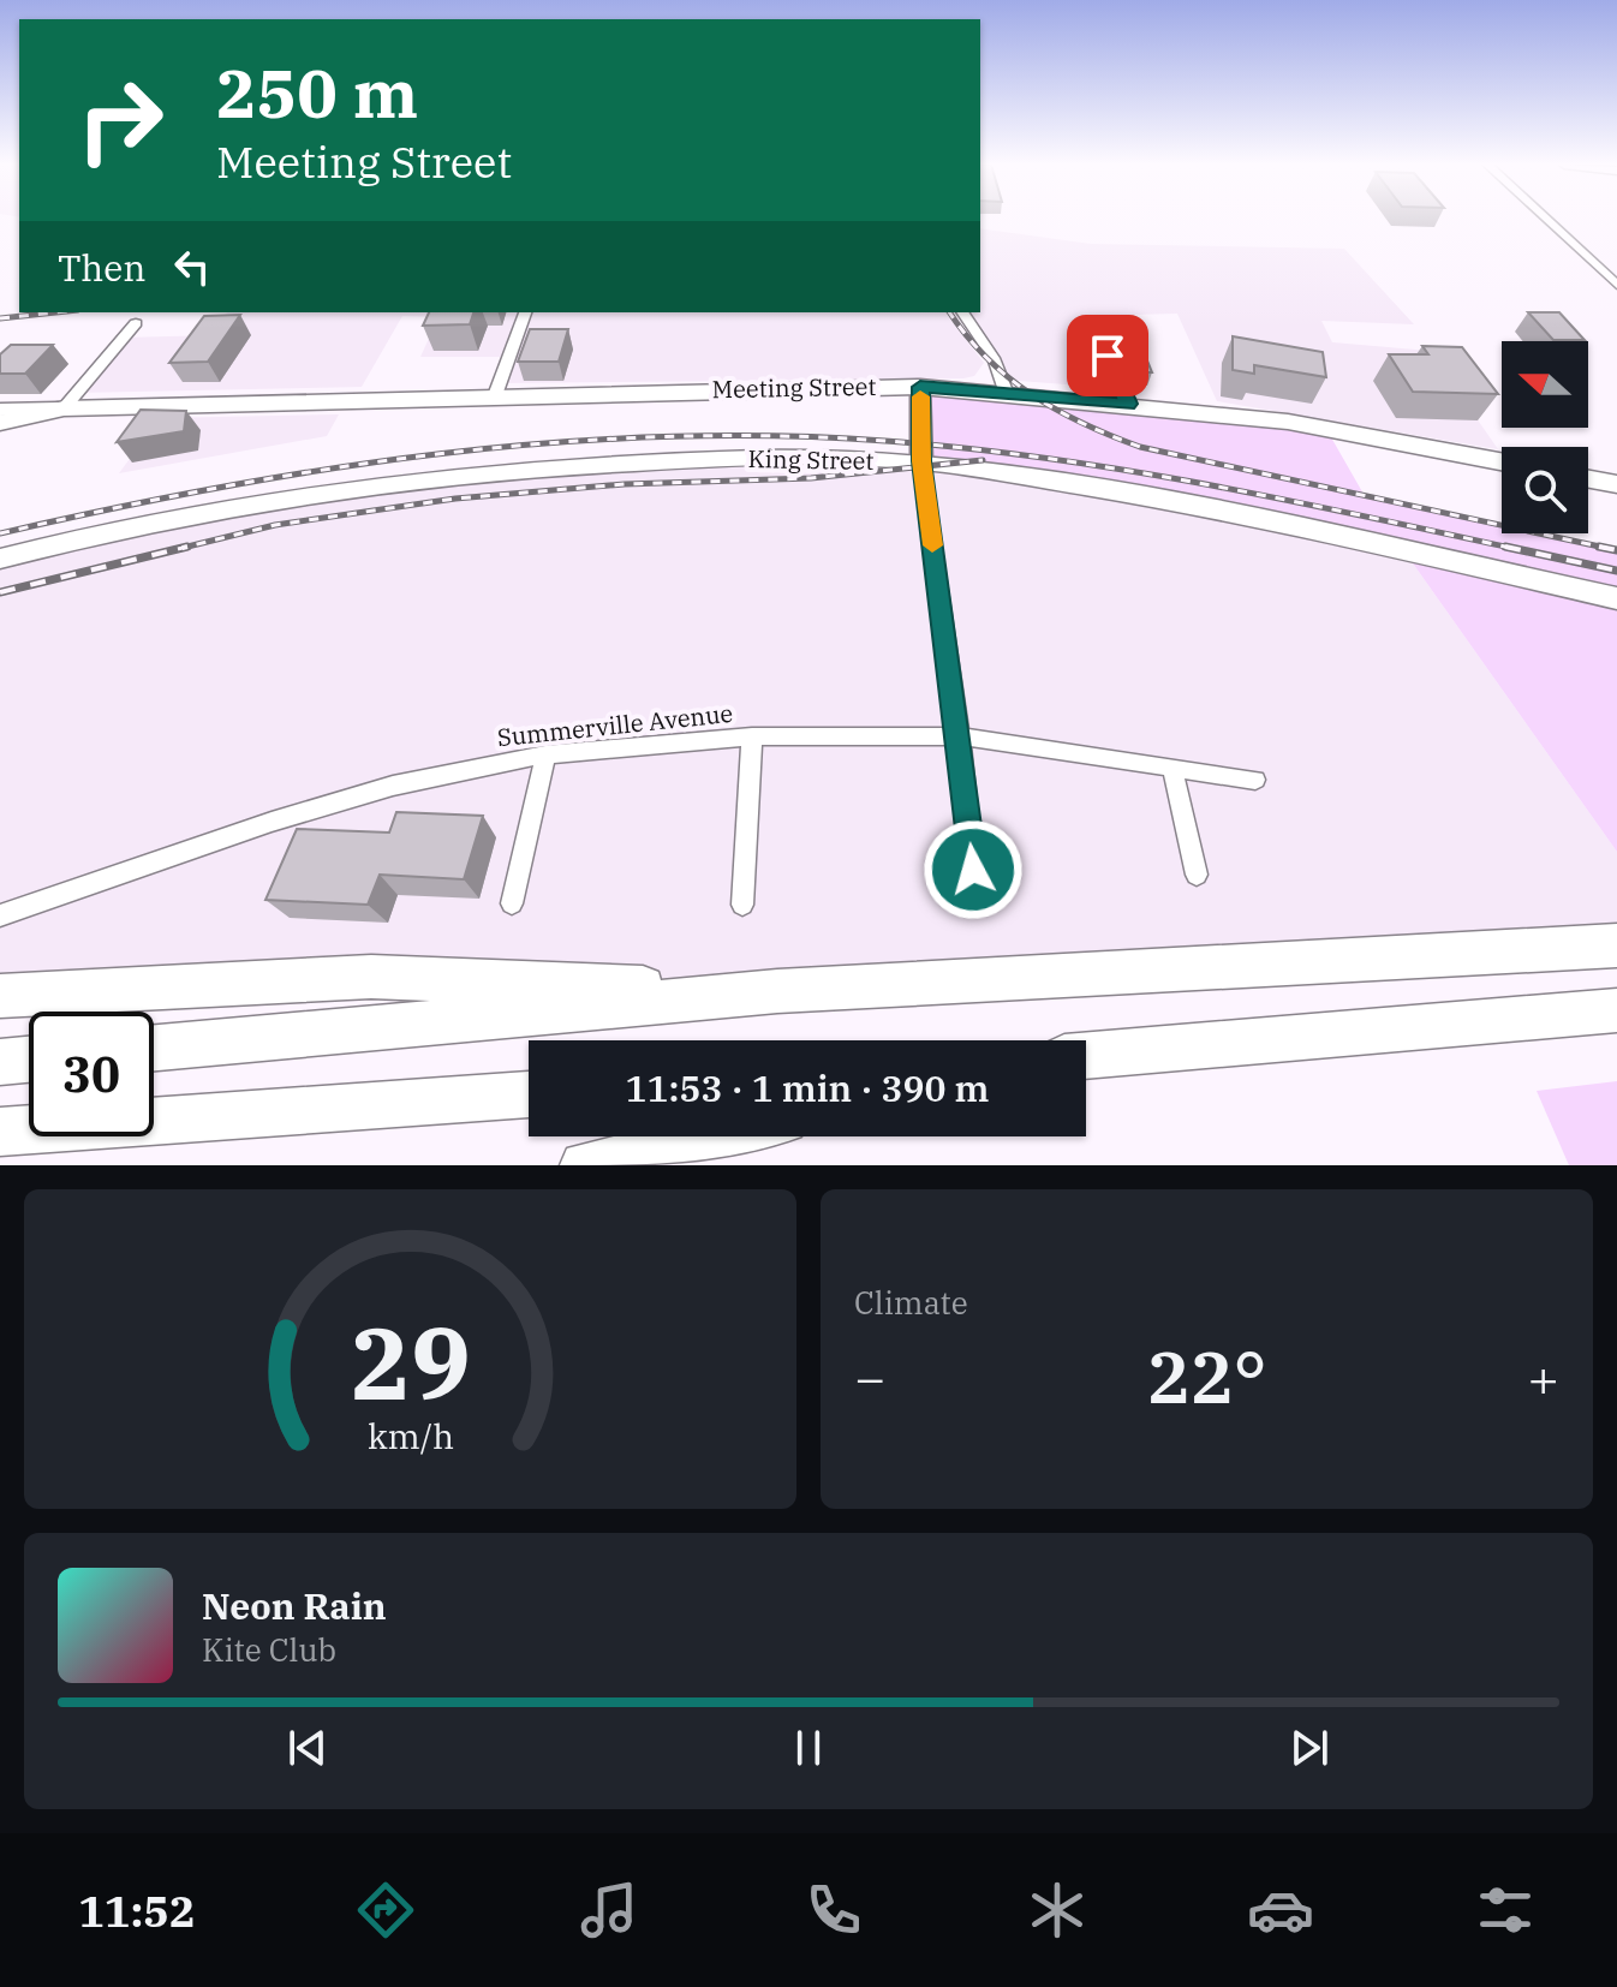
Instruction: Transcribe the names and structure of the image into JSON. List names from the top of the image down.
{
  "streets": {
    "main road": ["Meeting Street", "King Street"],
    "street": ["Summerville Avenue"]
  },
  "north": "left",
  "page": {
    "turn": ["250 m", "Meeting Street"],
    "then": "Then",
    "limit": "30",
    "trip": "11:53 · 1 min · 390 m",
    "tile": "Climate",
    "heat": ["−", "22°", "+"],
    "song": ["Neon Rain", "Kite Club"],
    "tabs": "11:52",
    "gauge": ["29", "km/h"]
  }
}
